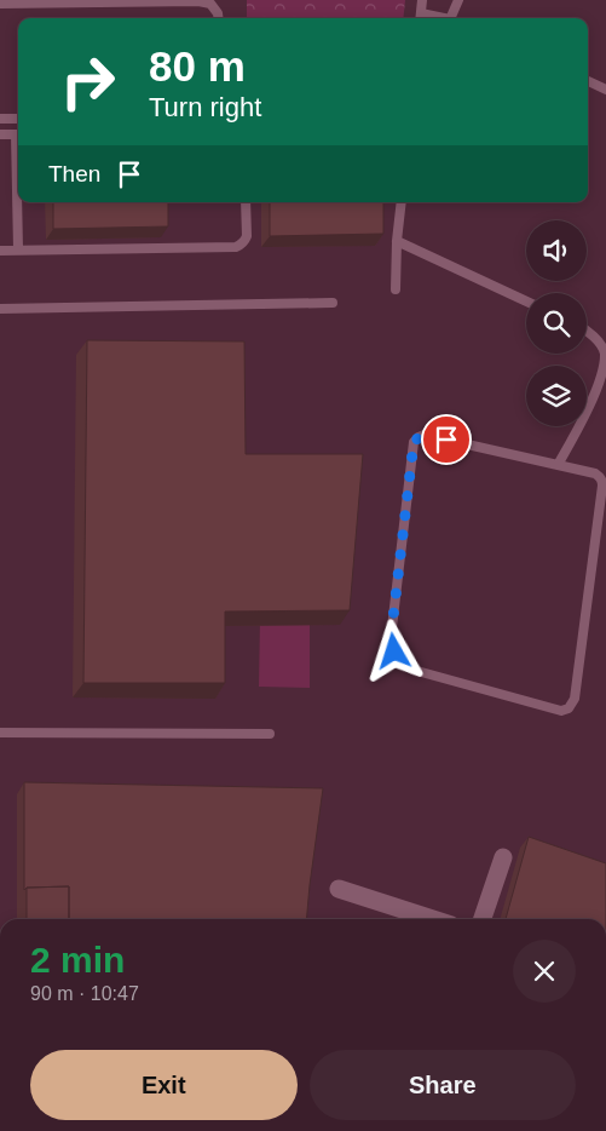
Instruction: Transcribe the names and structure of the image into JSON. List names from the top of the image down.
{
  "page": {
    "turn": ["80 m", "Turn right"],
    "then": "Then",
    "heading": ["2 min", "90 m · 10:47"],
    "buttons": ["Exit", "Share"]
  }
}
